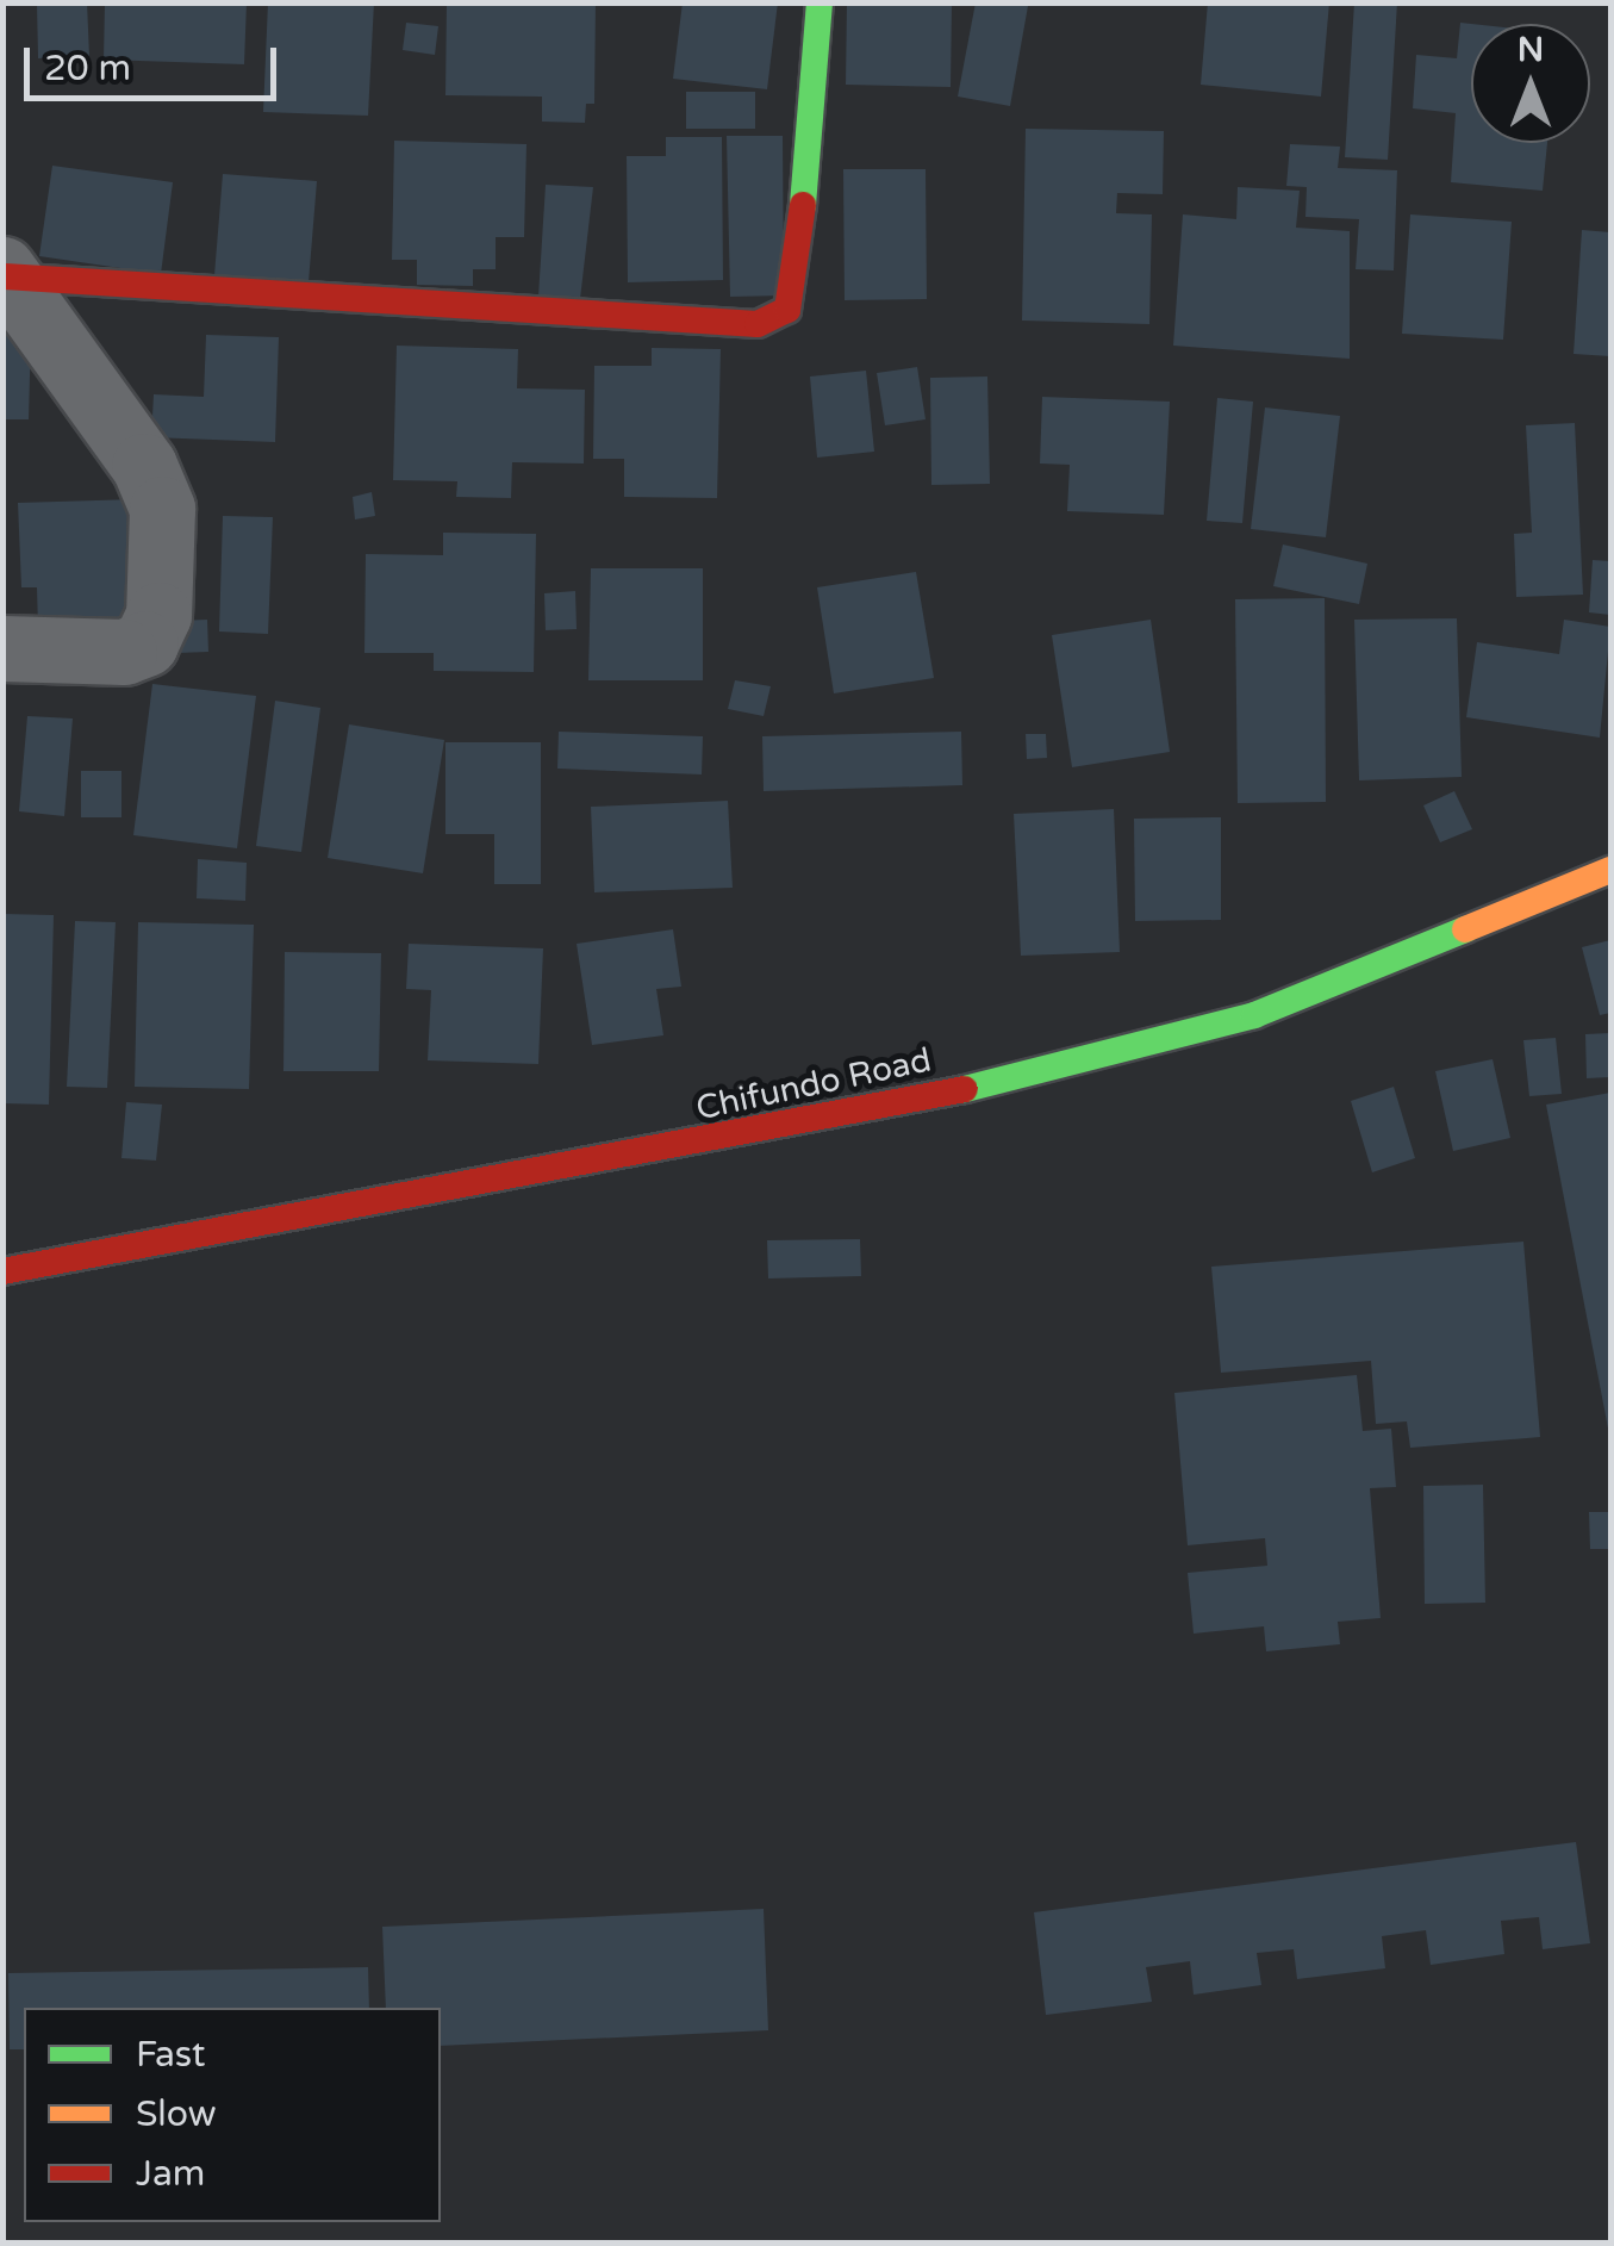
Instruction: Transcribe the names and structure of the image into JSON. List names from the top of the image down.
{
  "streets": {
    "street": ["Chifundo Road"]
  },
  "legend": ["Fast", "Slow", "Jam"],
  "scale_bar": "20 m",
  "north": "top"
}
